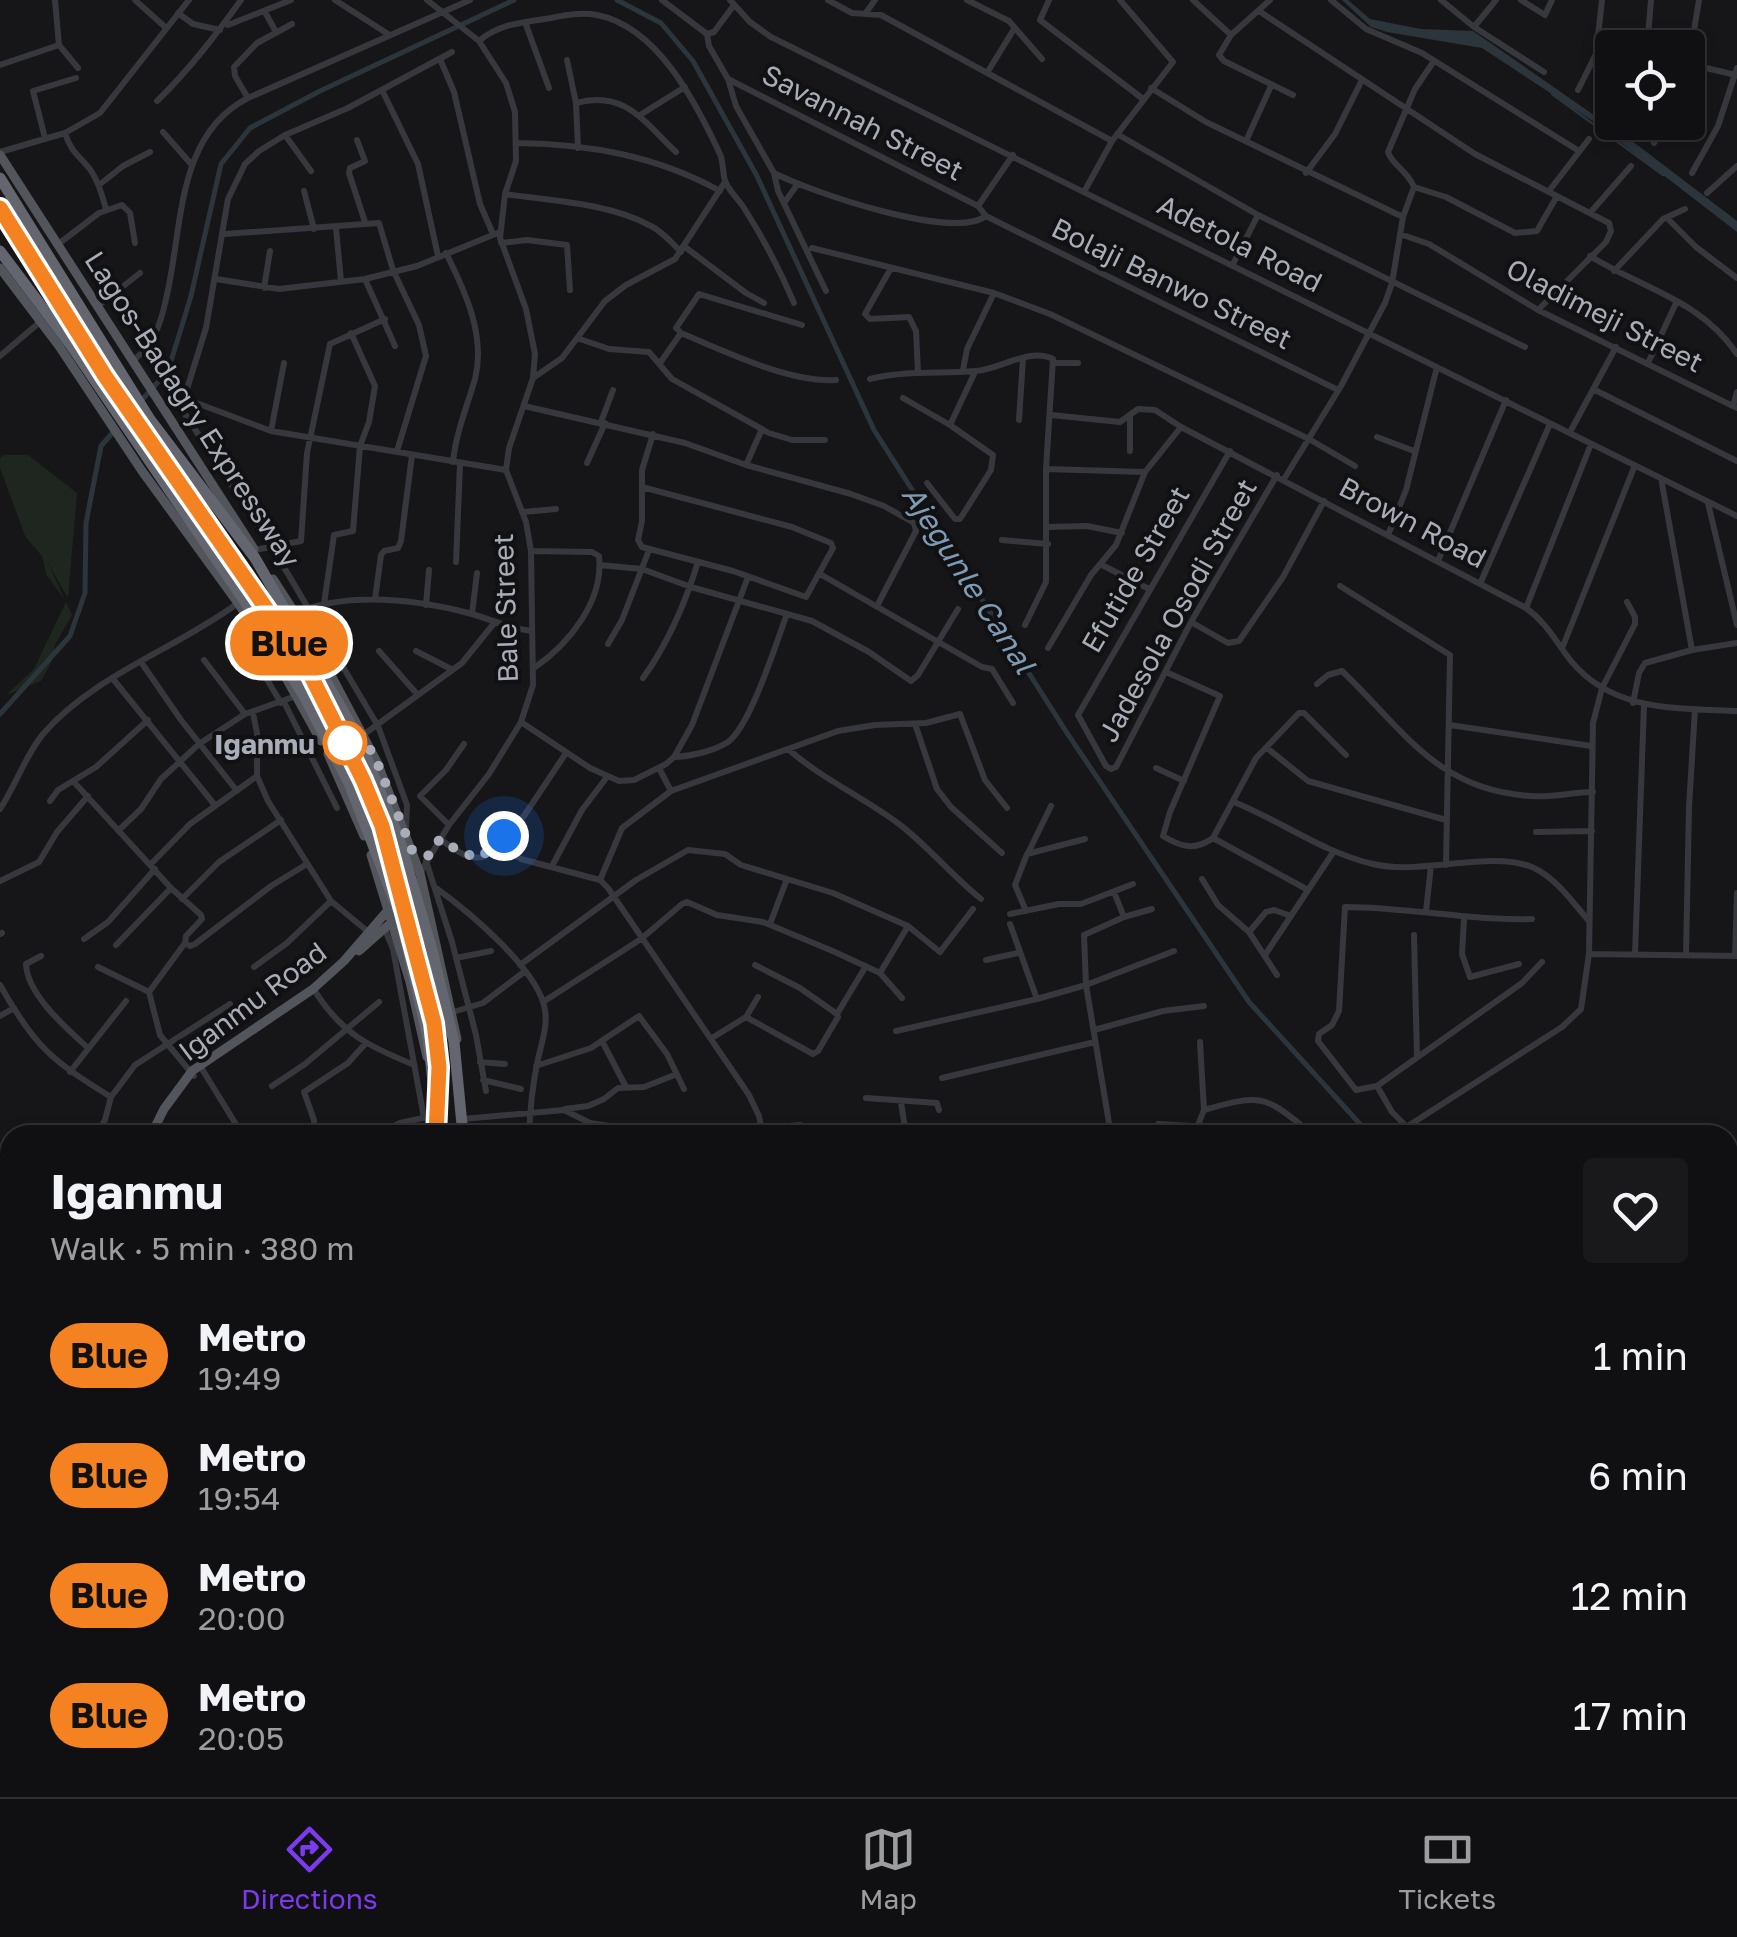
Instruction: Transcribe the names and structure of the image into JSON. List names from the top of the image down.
{
  "streets": {
    "highway": ["Lagos-Badagry Expressway"],
    "main road": ["Iganmu Road"],
    "street": [
      "Savannah Street",
      "Adetola Road",
      "Bolaji Banwo Street",
      "Oladimeji Street",
      "Brown Road",
      "Efutide Street",
      "Bale Street",
      "Jadesola Osodi Street"
    ]
  },
  "crossings": [
    ["Savannah Street", "Adetola Road"],
    ["Savannah Street", "Bolaji Banwo Street"],
    ["Adetola Road", "Jadesola Osodi Street"],
    ["Bolaji Banwo Street", "Jadesola Osodi Street"],
    ["Oladimeji Street", "Jadesola Osodi Street"],
    ["Lagos-Badagry Expressway", "Bale Street"],
    ["Brown Road", "Efutide Street"],
    ["Brown Road", "Jadesola Osodi Street"],
    ["Efutide Street", "Jadesola Osodi Street"]
  ],
  "water": ["Ajegunle Canal"],
  "places": ["Iganmu"],
  "lines": ["metro line Blue"],
  "page": {
    "on_map": "Blue",
    "heading": ["Iganmu", "Walk · 5 min · 380 m"],
    "list": [
      {
        "mark": "Blue",
        "name": "Metro",
        "note": "19:49",
        "value": "1 min"
      },
      {
        "mark": "Blue",
        "name": "Metro",
        "note": "19:54",
        "value": "6 min"
      },
      {
        "mark": "Blue",
        "name": "Metro",
        "note": "20:00",
        "value": "12 min"
      },
      {
        "mark": "Blue",
        "name": "Metro",
        "note": "20:05",
        "value": "17 min"
      }
    ],
    "tabs": ["Directions", "Map", "Tickets"]
  }
}
